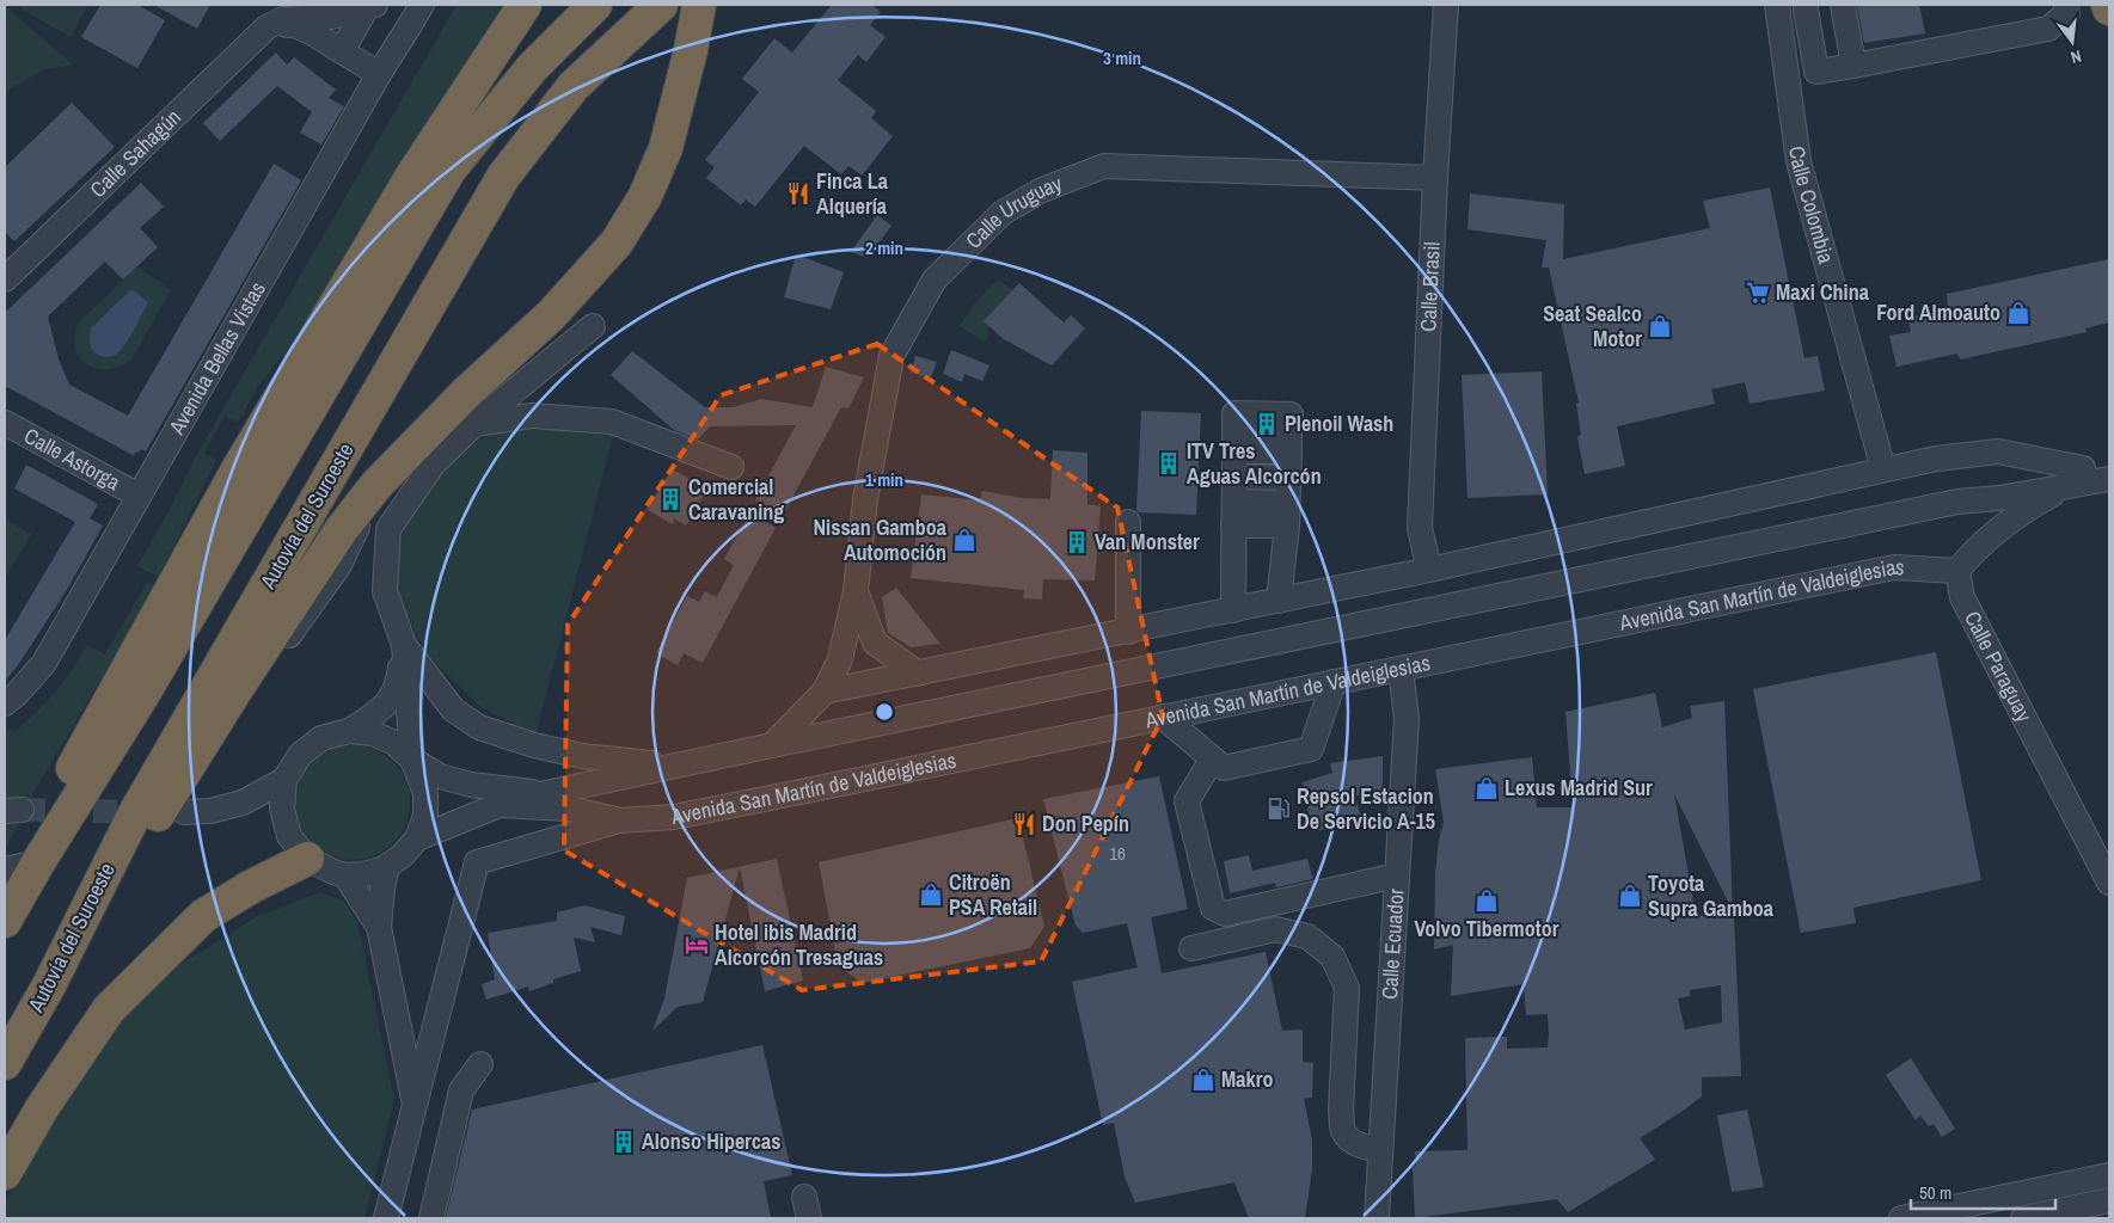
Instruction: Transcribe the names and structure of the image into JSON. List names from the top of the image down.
{
  "streets": {
    "highway": ["Autovía del Suroeste"],
    "street": [
      "Calle Sahagún",
      "Calle Colombia",
      "Calle Uruguay",
      "Calle Brasil",
      "Avenida Bellas Vistas",
      "Calle Astorga",
      "Avenida San Martín de Valdeiglesias",
      "Calle Paraguay",
      "Calle Ecuador"
    ]
  },
  "crossings": [
    ["Calle Uruguay", "Calle Brasil"],
    ["Avenida Bellas Vistas", "Calle Astorga"],
    ["Avenida San Martín de Valdeiglesias", "Calle Paraguay"],
    ["Avenida San Martín de Valdeiglesias", "Calle Ecuador"]
  ],
  "places": {
    "restaurant": ["Finca La Alquería", "Don Pepín"],
    "supermarket": ["Maxi China"],
    "shop": [
      "Ford Almoauto",
      "Seat Sealco Motor",
      "Nissan Gamboa Automoción",
      "Lexus Madrid Sur",
      "Citroën PSA Retail",
      "Toyota Supra Gamboa",
      "Volvo Tibermotor",
      "Makro"
    ],
    "building": [
      "Plenoil Wash",
      "ITV Tres Aguas Alcorcón",
      "Comercial Caravaning",
      "Van Monster",
      "Alonso Hipercas"
    ],
    "fuel station": ["Repsol Estacion De Servicio A-15"],
    "hotel": ["Hotel ibis Madrid Alcorcón Tresaguas"]
  },
  "house_numbers": ["16"],
  "scale_bar": "50 m",
  "north": "bottom",
  "rings": ["3 min", "2 min", "1 min"]
}
